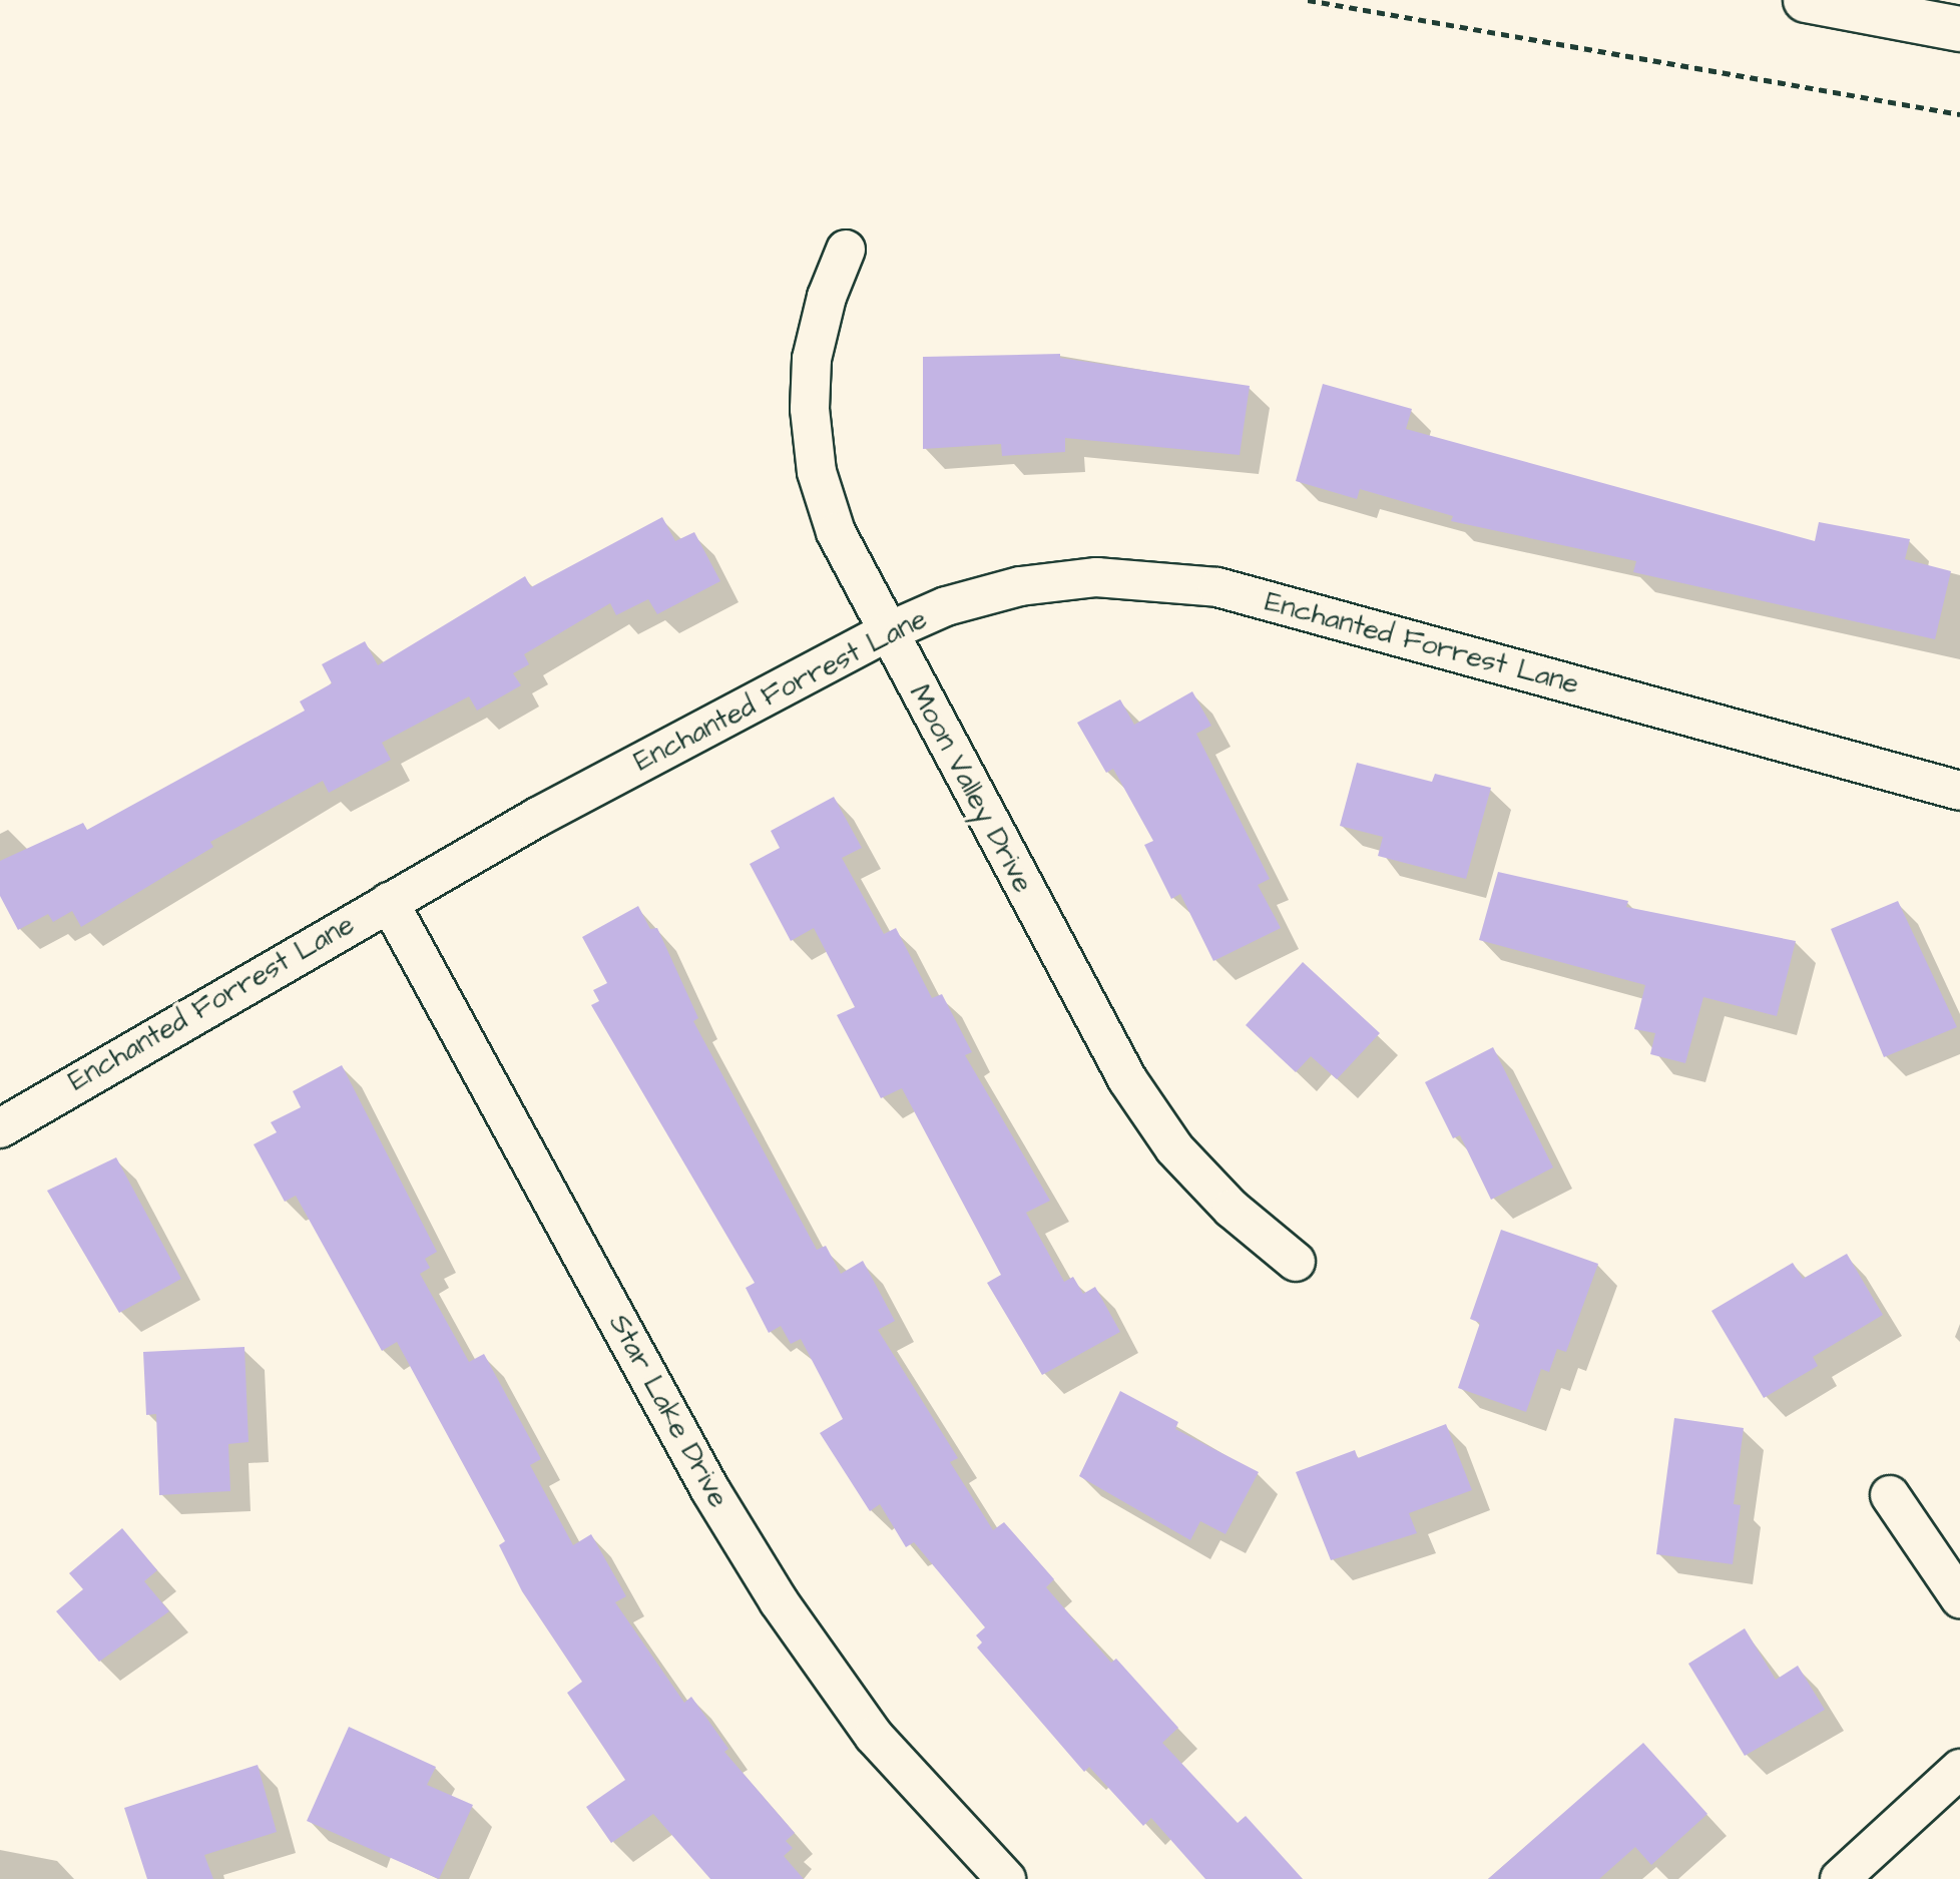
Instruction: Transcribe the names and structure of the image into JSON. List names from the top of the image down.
{
  "streets": {
    "street": ["Enchanted Forrest Lane", "Moon Valley Drive", "Star Lake Drive"]
  },
  "crossings": [
    ["Enchanted Forrest Lane", "Moon Valley Drive"],
    ["Enchanted Forrest Lane", "Star Lake Drive"]
  ]
}
